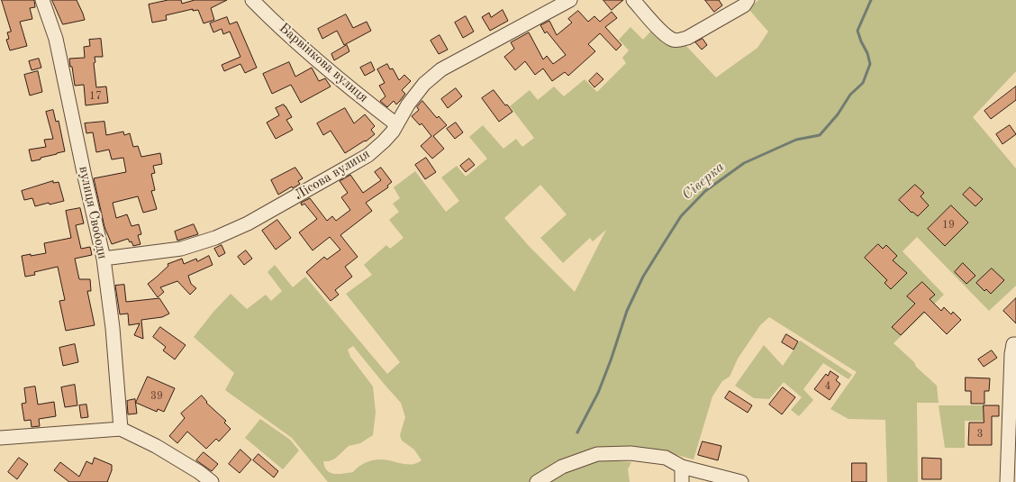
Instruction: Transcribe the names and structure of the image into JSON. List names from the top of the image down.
{
  "streets": {
    "street": ["Барвінкова вулиця", "Лісова вулиця", "вулиця Свободи"]
  },
  "crossings": [
    ["Барвінкова вулиця", "Лісова вулиця"],
    ["Лісова вулиця", "вулиця Свободи"]
  ],
  "water": ["Сіверка"],
  "house_numbers": [
    "17",
    "19",
    "4",
    "39",
    "3"
  ]
}
